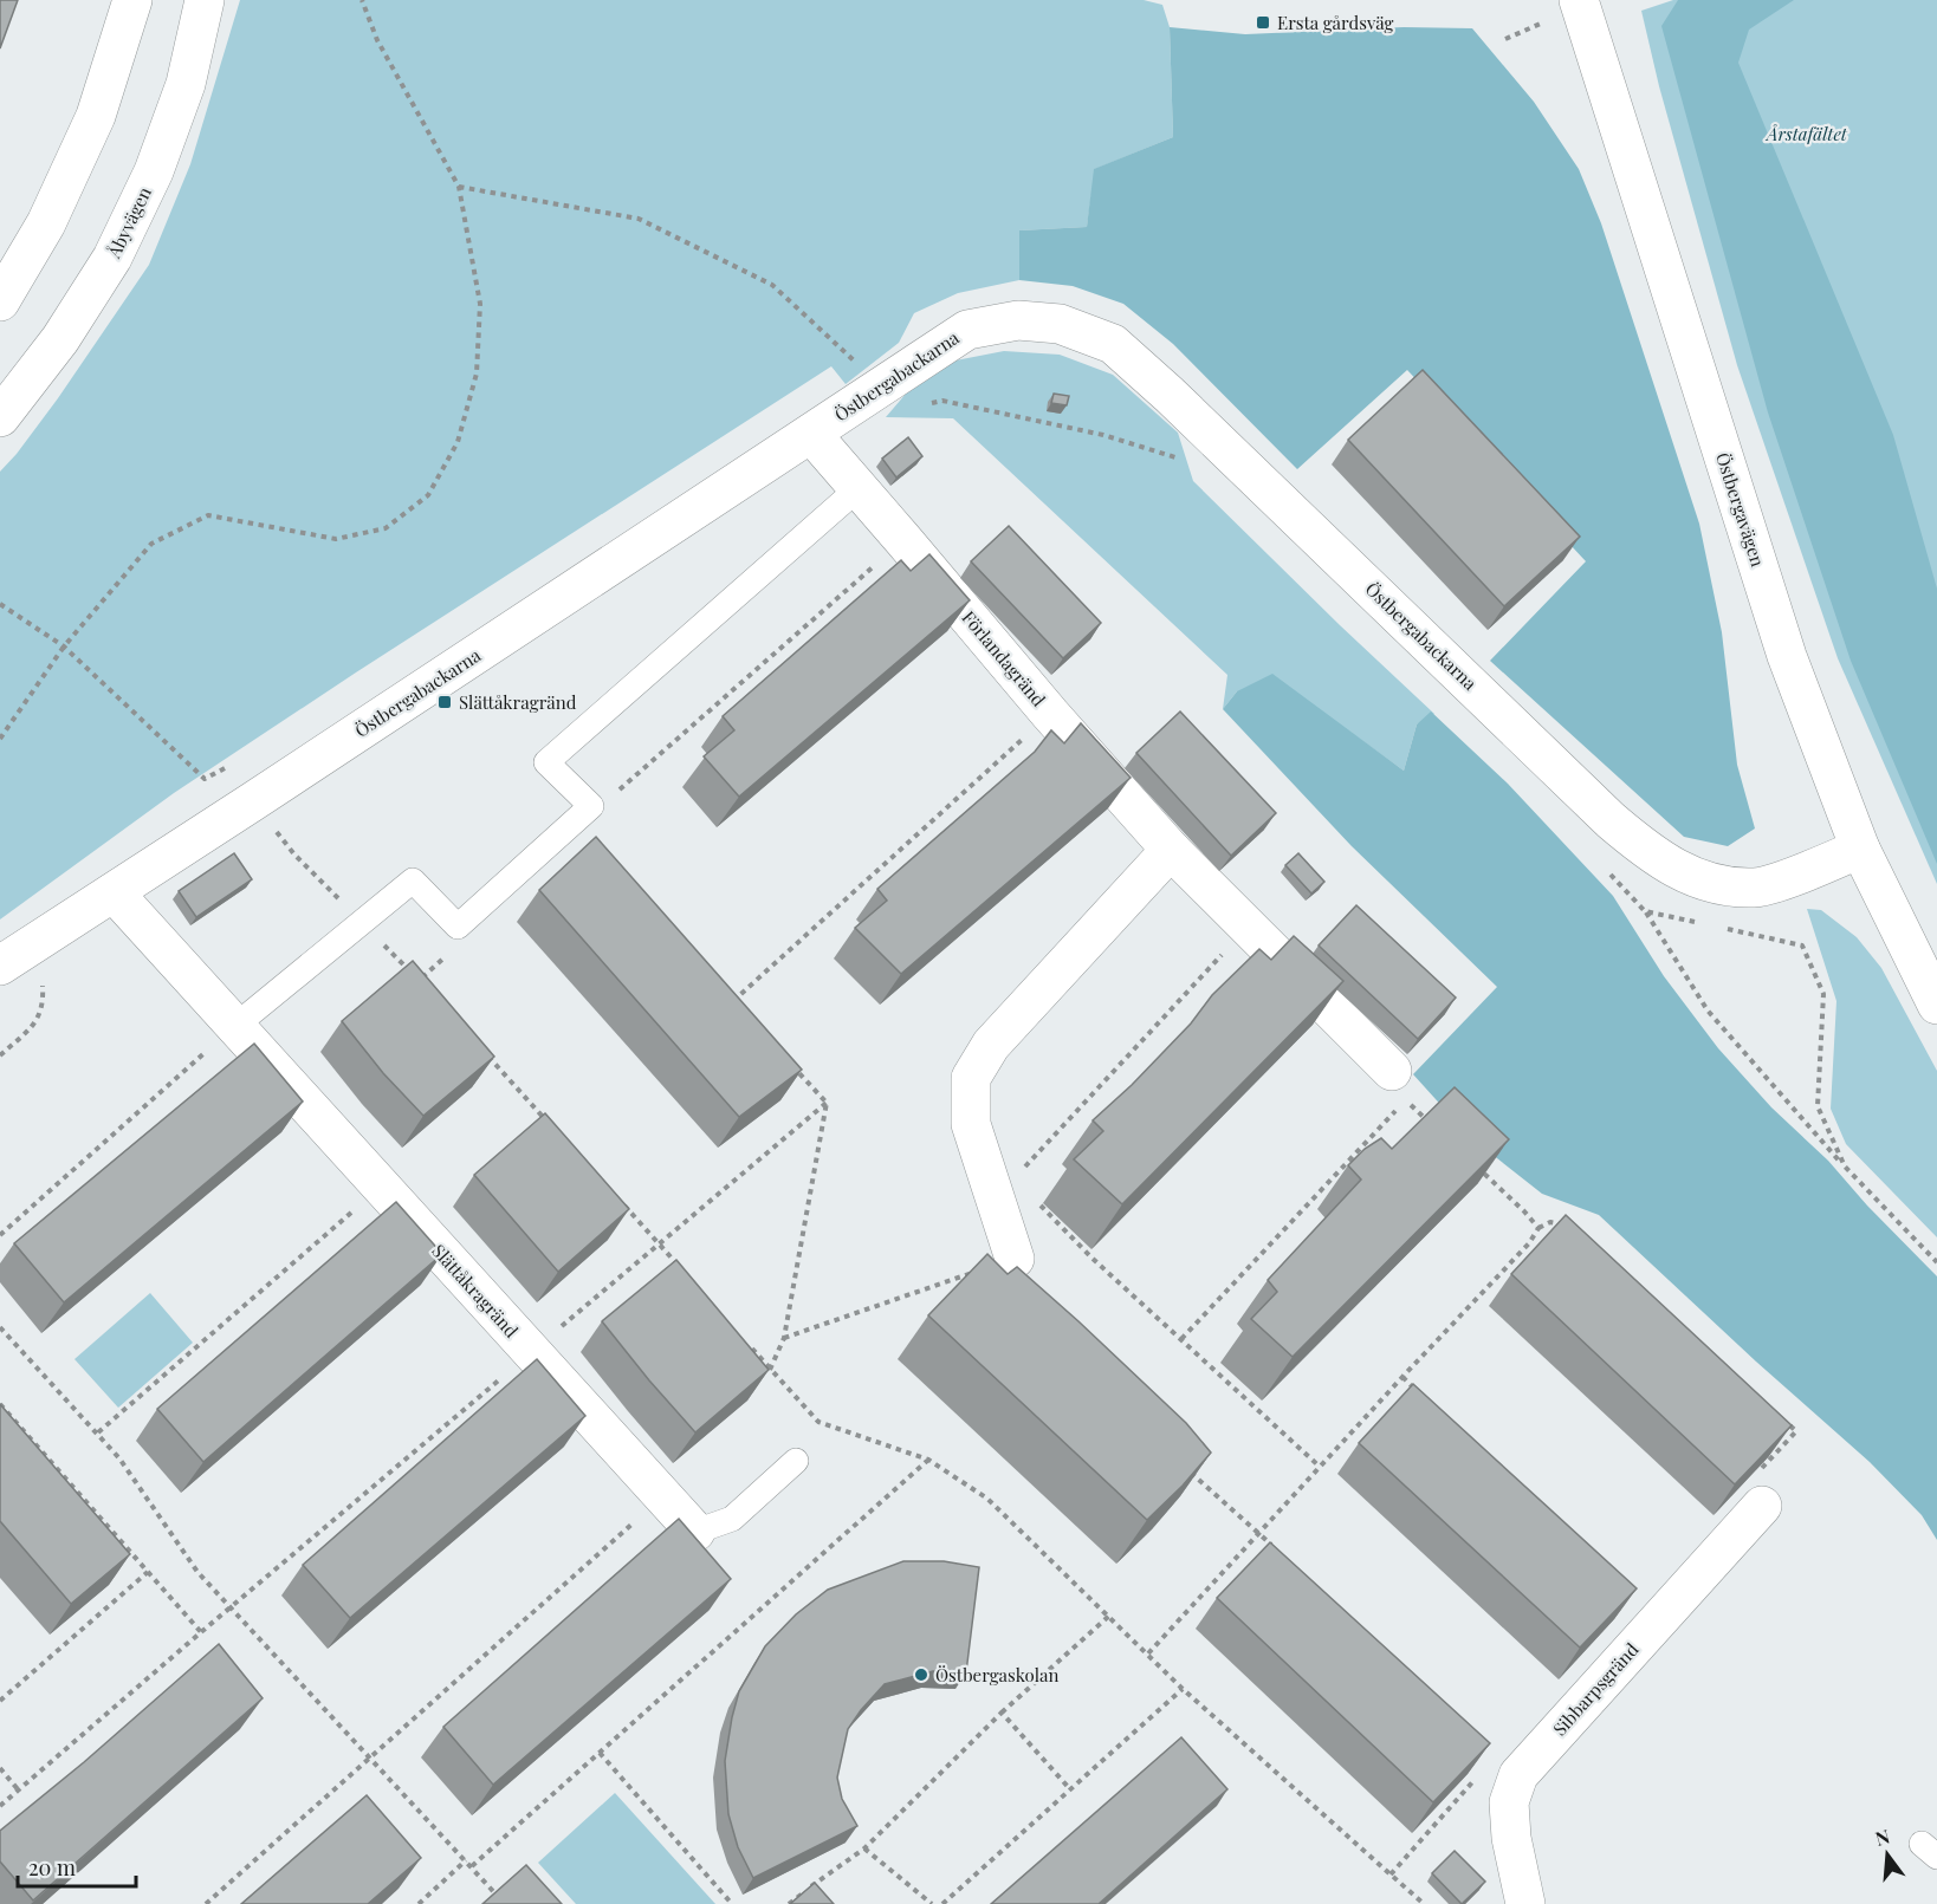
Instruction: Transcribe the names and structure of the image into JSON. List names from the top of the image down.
{
  "streets": {
    "street": [
      "Åbyvägen",
      "Östbergabackarna",
      "Östbergavägen",
      "Förlandagränd",
      "Slättåkragränd",
      "Sibbarpsgränd"
    ]
  },
  "crossings": [
    ["Östbergabackarna", "Östbergavägen"],
    ["Östbergabackarna", "Förlandagränd"],
    ["Östbergabackarna", "Slättåkragränd"]
  ],
  "parks": ["Årstafältet"],
  "places": {
    "transit": ["Ersta gårdsväg", "Slättåkragränd"],
    "other": ["Östbergaskolan"]
  },
  "scale_bar": "20 m",
  "north": "top"
}
